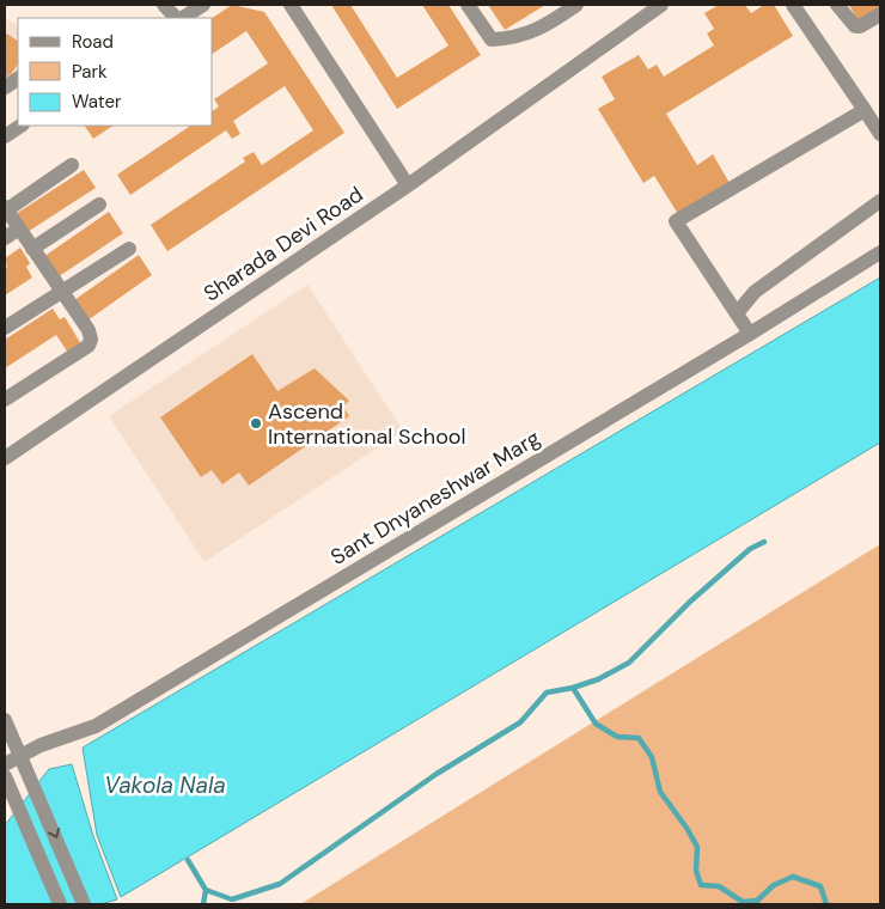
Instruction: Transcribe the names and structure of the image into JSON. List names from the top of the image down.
{
  "streets": {
    "street": ["Sharada Devi Road", "Sant Dnyaneshwar Marg"]
  },
  "water": ["Vakola Nala"],
  "places": ["Ascend International School"],
  "legend": ["Road", "Park", "Water"]
}
